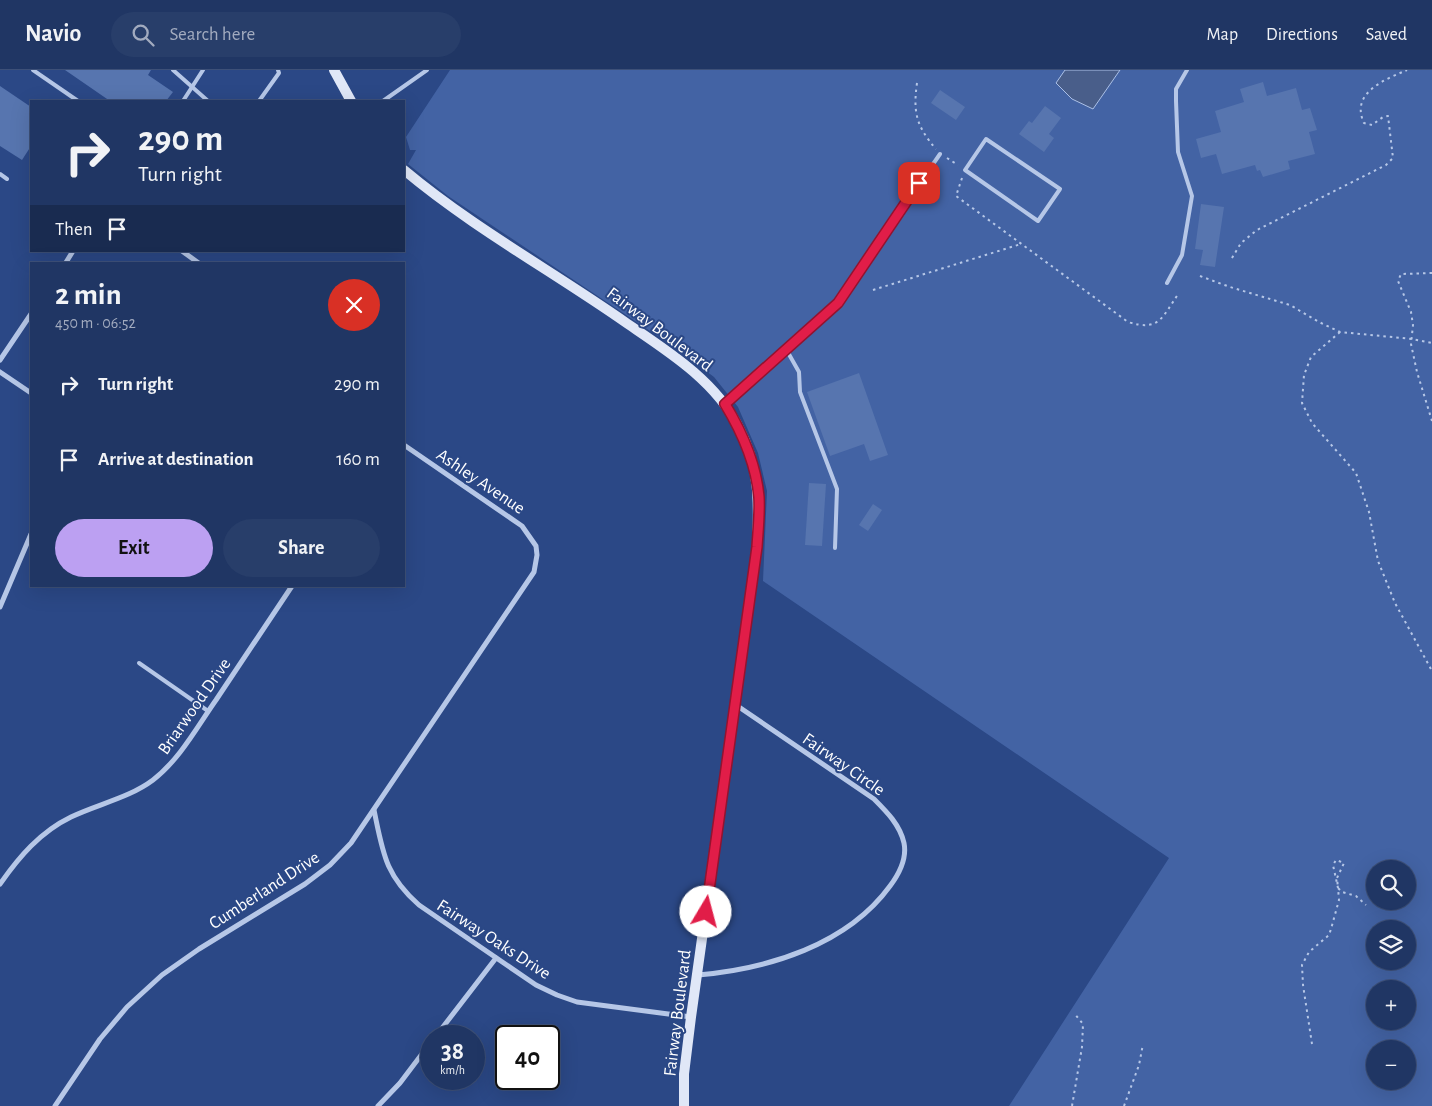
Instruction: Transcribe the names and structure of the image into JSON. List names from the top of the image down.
{
  "streets": {
    "street": [
      "Fairway Boulevard",
      "Ashley Avenue",
      "Briarwood Drive",
      "Fairway Circle",
      "Cumberland Drive",
      "Fairway Oaks Drive"
    ]
  },
  "crossings": [
    ["Fairway Boulevard", "Fairway Circle"],
    ["Fairway Boulevard", "Fairway Oaks Drive"],
    ["Ashley Avenue", "Cumberland Drive"],
    ["Cumberland Drive", "Fairway Oaks Drive"]
  ],
  "page": {
    "header": "Navio",
    "search": "Search here",
    "nav": ["Map", "Directions", "Saved"],
    "turn": ["290 m", "Turn right"],
    "then": "Then",
    "heading": ["2 min", "450 m · 06:52"],
    "list": [
      {
        "name": "Turn right",
        "value": "290 m"
      },
      {
        "name": "Arrive at destination",
        "value": "160 m"
      }
    ],
    "buttons": ["Exit", "Share"],
    "map_buttons": ["+", "−"],
    "speed": "38 km/h",
    "limit": "40"
  }
}
